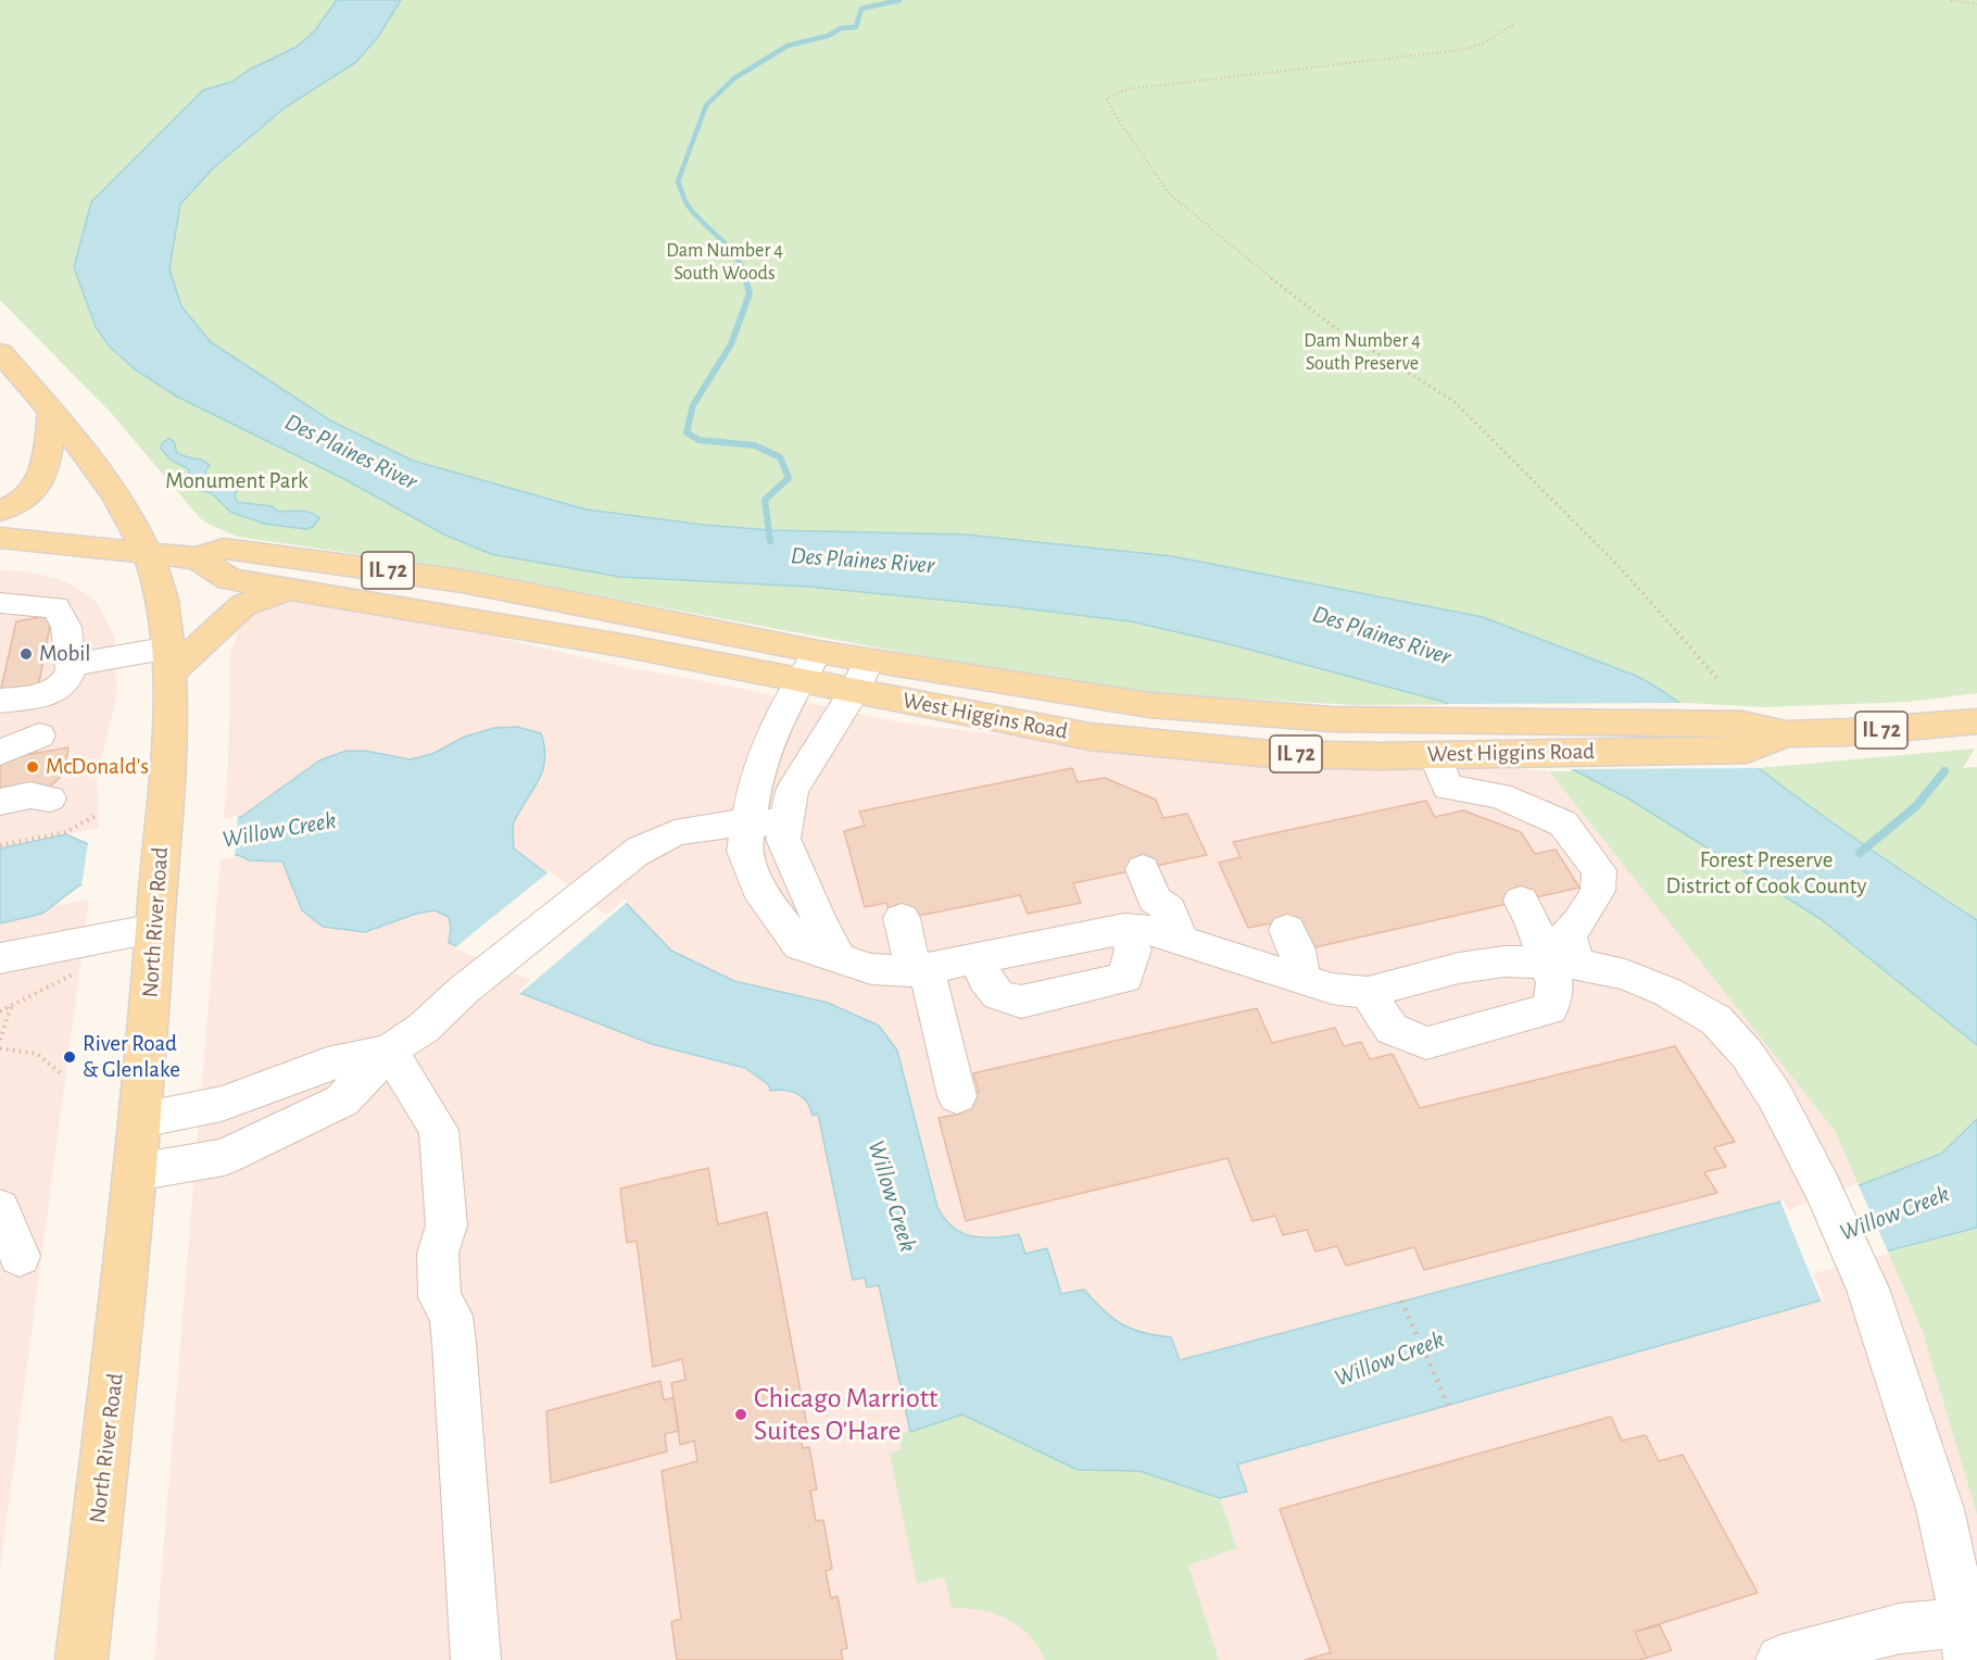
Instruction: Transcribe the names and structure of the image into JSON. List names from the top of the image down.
{
  "streets": {
    "main road": ["IL 72", "West Higgins Road", "North River Road"]
  },
  "crossings": [
    ["West Higgins Road", "North River Road"]
  ],
  "water": ["Des Plaines River", "Willow Creek"],
  "parks": [
    "Dam Number 4 South Woods",
    "Dam Number 4 South Preserve",
    "Monument Park",
    "Forest Preserve District of Cook County"
  ],
  "places": [
    "Mobil",
    "McDonald's",
    "River Road & Glenlake",
    "Chicago Marriott Suites O'Hare"
  ]
}
